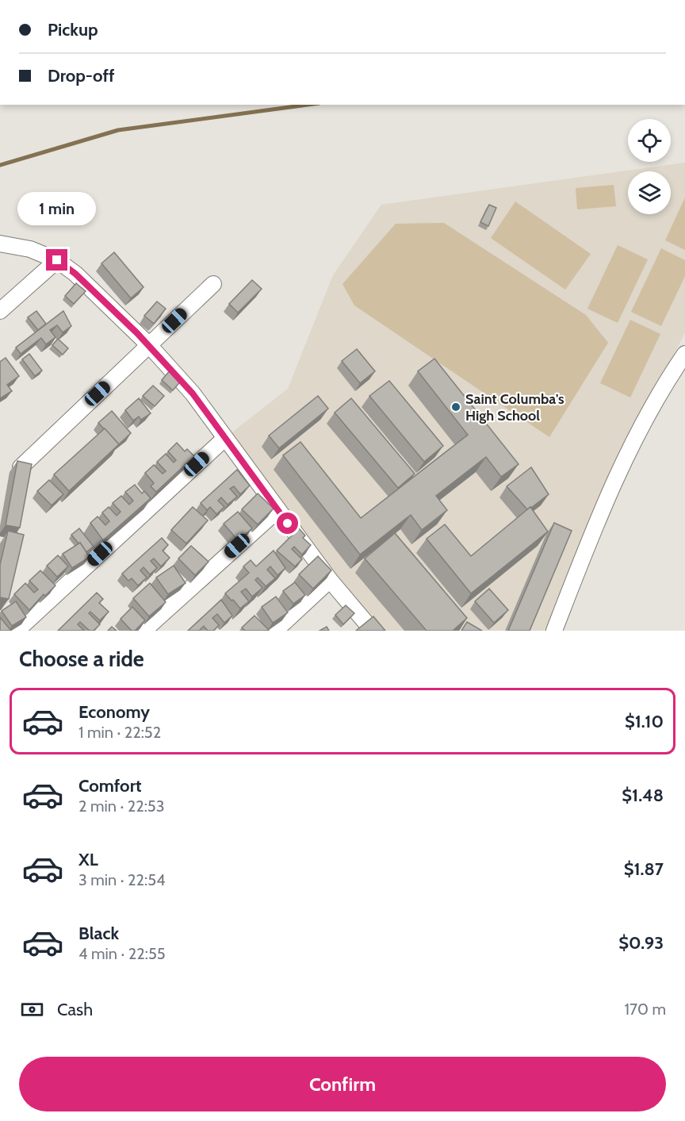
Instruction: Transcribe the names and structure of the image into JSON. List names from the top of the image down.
{
  "places": ["Saint Columba's High School"],
  "page": {
    "banner": ["Pickup", "Drop-off"],
    "bubble": "1 min",
    "heading": "Choose a ride",
    "list": [
      {
        "name": "Economy",
        "note": "1 min · 22:52",
        "value": "$1.10"
      },
      {
        "name": "Comfort",
        "note": "2 min · 22:53",
        "value": "$1.48"
      },
      {
        "name": "XL",
        "note": "3 min · 22:54",
        "value": "$1.87"
      },
      {
        "name": "Black",
        "note": "4 min · 22:55",
        "value": "$0.93"
      }
    ],
    "pay": ["Cash", "170 m"],
    "buttons": "Confirm"
  }
}
